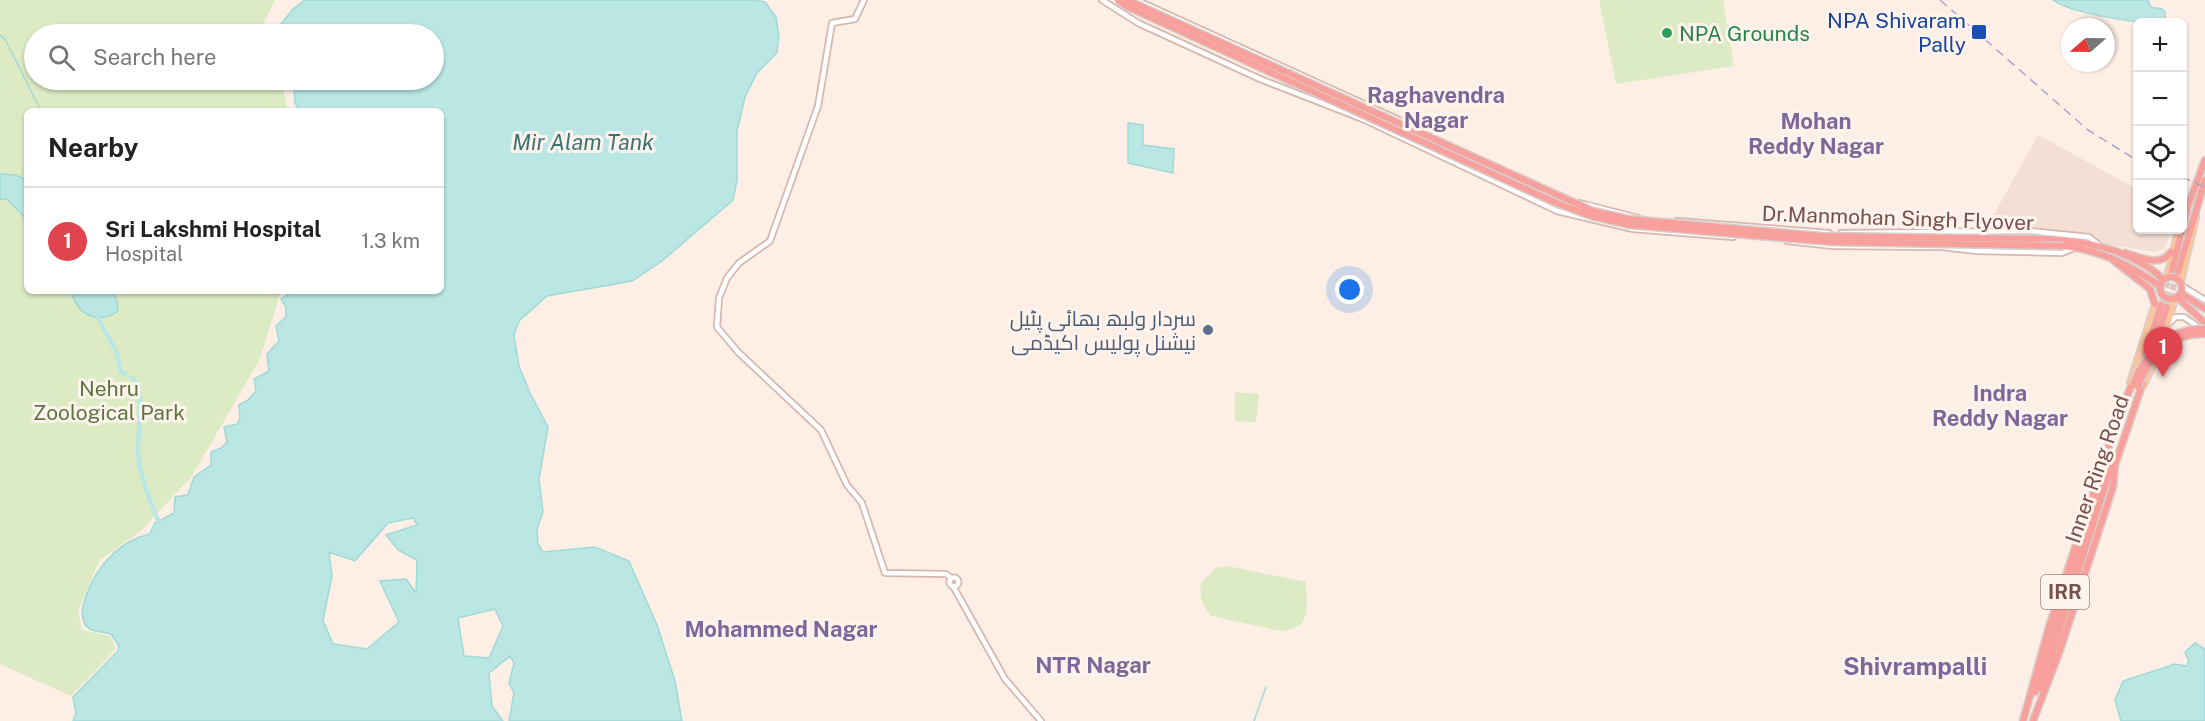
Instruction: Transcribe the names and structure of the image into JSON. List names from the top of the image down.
{
  "streets": {
    "highway": ["Dr.Manmohan Singh Flyover", "Inner Ring Road", "IRR"]
  },
  "crossings": [
    ["Inner Ring Road", "IRR"]
  ],
  "districts": [
    "Raghavendra Nagar",
    "Mohan Reddy Nagar",
    "Indra Reddy Nagar",
    "Mohammed Nagar",
    "NTR Nagar",
    "Shivrampalli"
  ],
  "water": ["Mir Alam Tank"],
  "parks": ["Nehru Zoological Park"],
  "places": {
    "transit": ["NPA Shivaram Pally"],
    "other": ["NPA Grounds", "سردار ولبھ بھائی پٹیل نیشنل پولیس اکیڈمی"]
  },
  "north": "left",
  "page": {
    "map_buttons": ["+", "−"],
    "search": "Search here",
    "heading": "Nearby",
    "list": [
      {
        "mark": "1",
        "name": "Sri Lakshmi Hospital",
        "note": "Hospital",
        "value": "1.3 km"
      }
    ],
    "pins": "1"
  }
}
